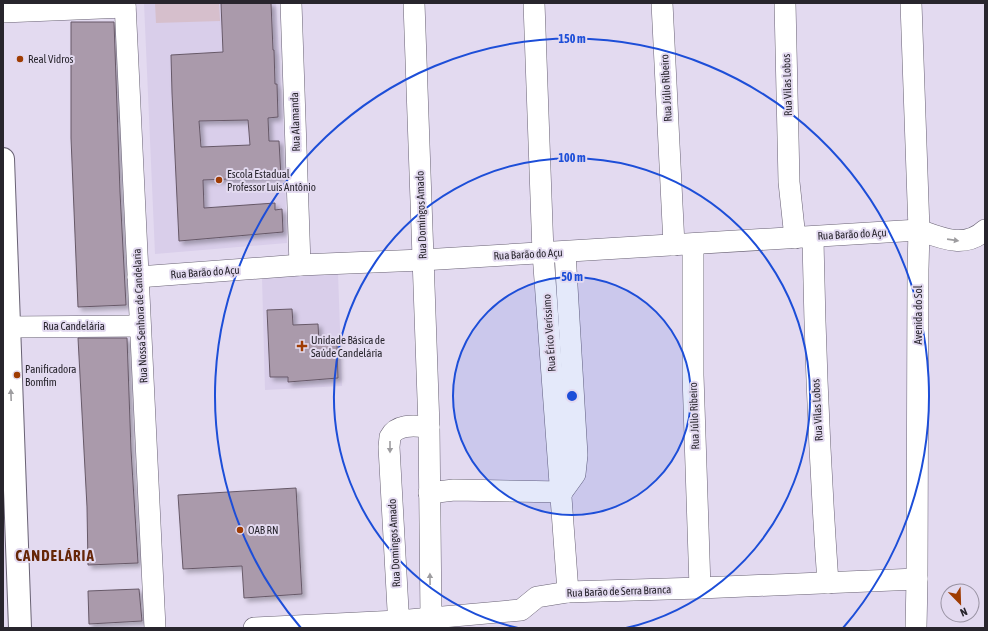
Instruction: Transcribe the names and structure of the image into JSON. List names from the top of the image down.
{
  "streets": {
    "street": [
      "Rua Vilas Lobos",
      "Rua Júlio Ribeiro",
      "Rua Alamanda",
      "Rua Domingos Amado",
      "Rua Barão do Açu",
      "Avenida do Sol",
      "Rua Nossa Senhora de Candelaria",
      "Rua Candelária",
      "Rua Érico Veríssimo",
      "Rua Barão de Serra Branca"
    ]
  },
  "crossings": [
    ["Rua Vilas Lobos", "Rua Barão do Açu"],
    ["Rua Vilas Lobos", "Rua Barão de Serra Branca"],
    ["Rua Júlio Ribeiro", "Rua Barão do Açu"],
    ["Rua Júlio Ribeiro", "Rua Barão de Serra Branca"],
    ["Rua Alamanda", "Rua Barão do Açu"],
    ["Rua Domingos Amado", "Rua Barão do Açu"],
    ["Rua Domingos Amado", "Rua Barão de Serra Branca"],
    ["Rua Barão do Açu", "Avenida do Sol"],
    ["Rua Barão do Açu", "Rua Nossa Senhora de Candelaria"],
    ["Rua Barão do Açu", "Rua Érico Veríssimo"],
    ["Avenida do Sol", "Rua Barão de Serra Branca"],
    ["Rua Nossa Senhora de Candelaria", "Rua Candelária"],
    ["Rua Érico Veríssimo", "Rua Barão de Serra Branca"]
  ],
  "districts": ["CANDELÁRIA"],
  "places": {
    "other": [
      "Real Vidros",
      "Escola Estadual Professor Luís Antônio",
      "Panificadora Bomfim",
      "OAB RN"
    ],
    "health": ["Unidade Básica de Saúde Candelária"]
  },
  "north": "bottom right",
  "rings": ["150 m", "100 m", "50 m"]
}
